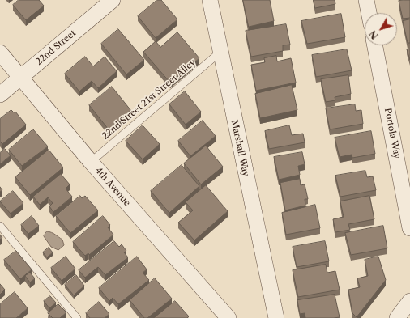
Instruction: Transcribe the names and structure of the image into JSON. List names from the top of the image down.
{
  "streets": {
    "street": [
      "22nd Street",
      "Portola Way",
      "Marshall Way",
      "4th Avenue"
    ],
    "lane": ["22nd Street 21st Street Alley"]
  },
  "crossings": [
    ["22nd Street", "4th Avenue"],
    ["22nd Street 21st Street Alley", "Marshall Way"],
    ["22nd Street 21st Street Alley", "4th Avenue"]
  ],
  "north": "bottom left"
}
